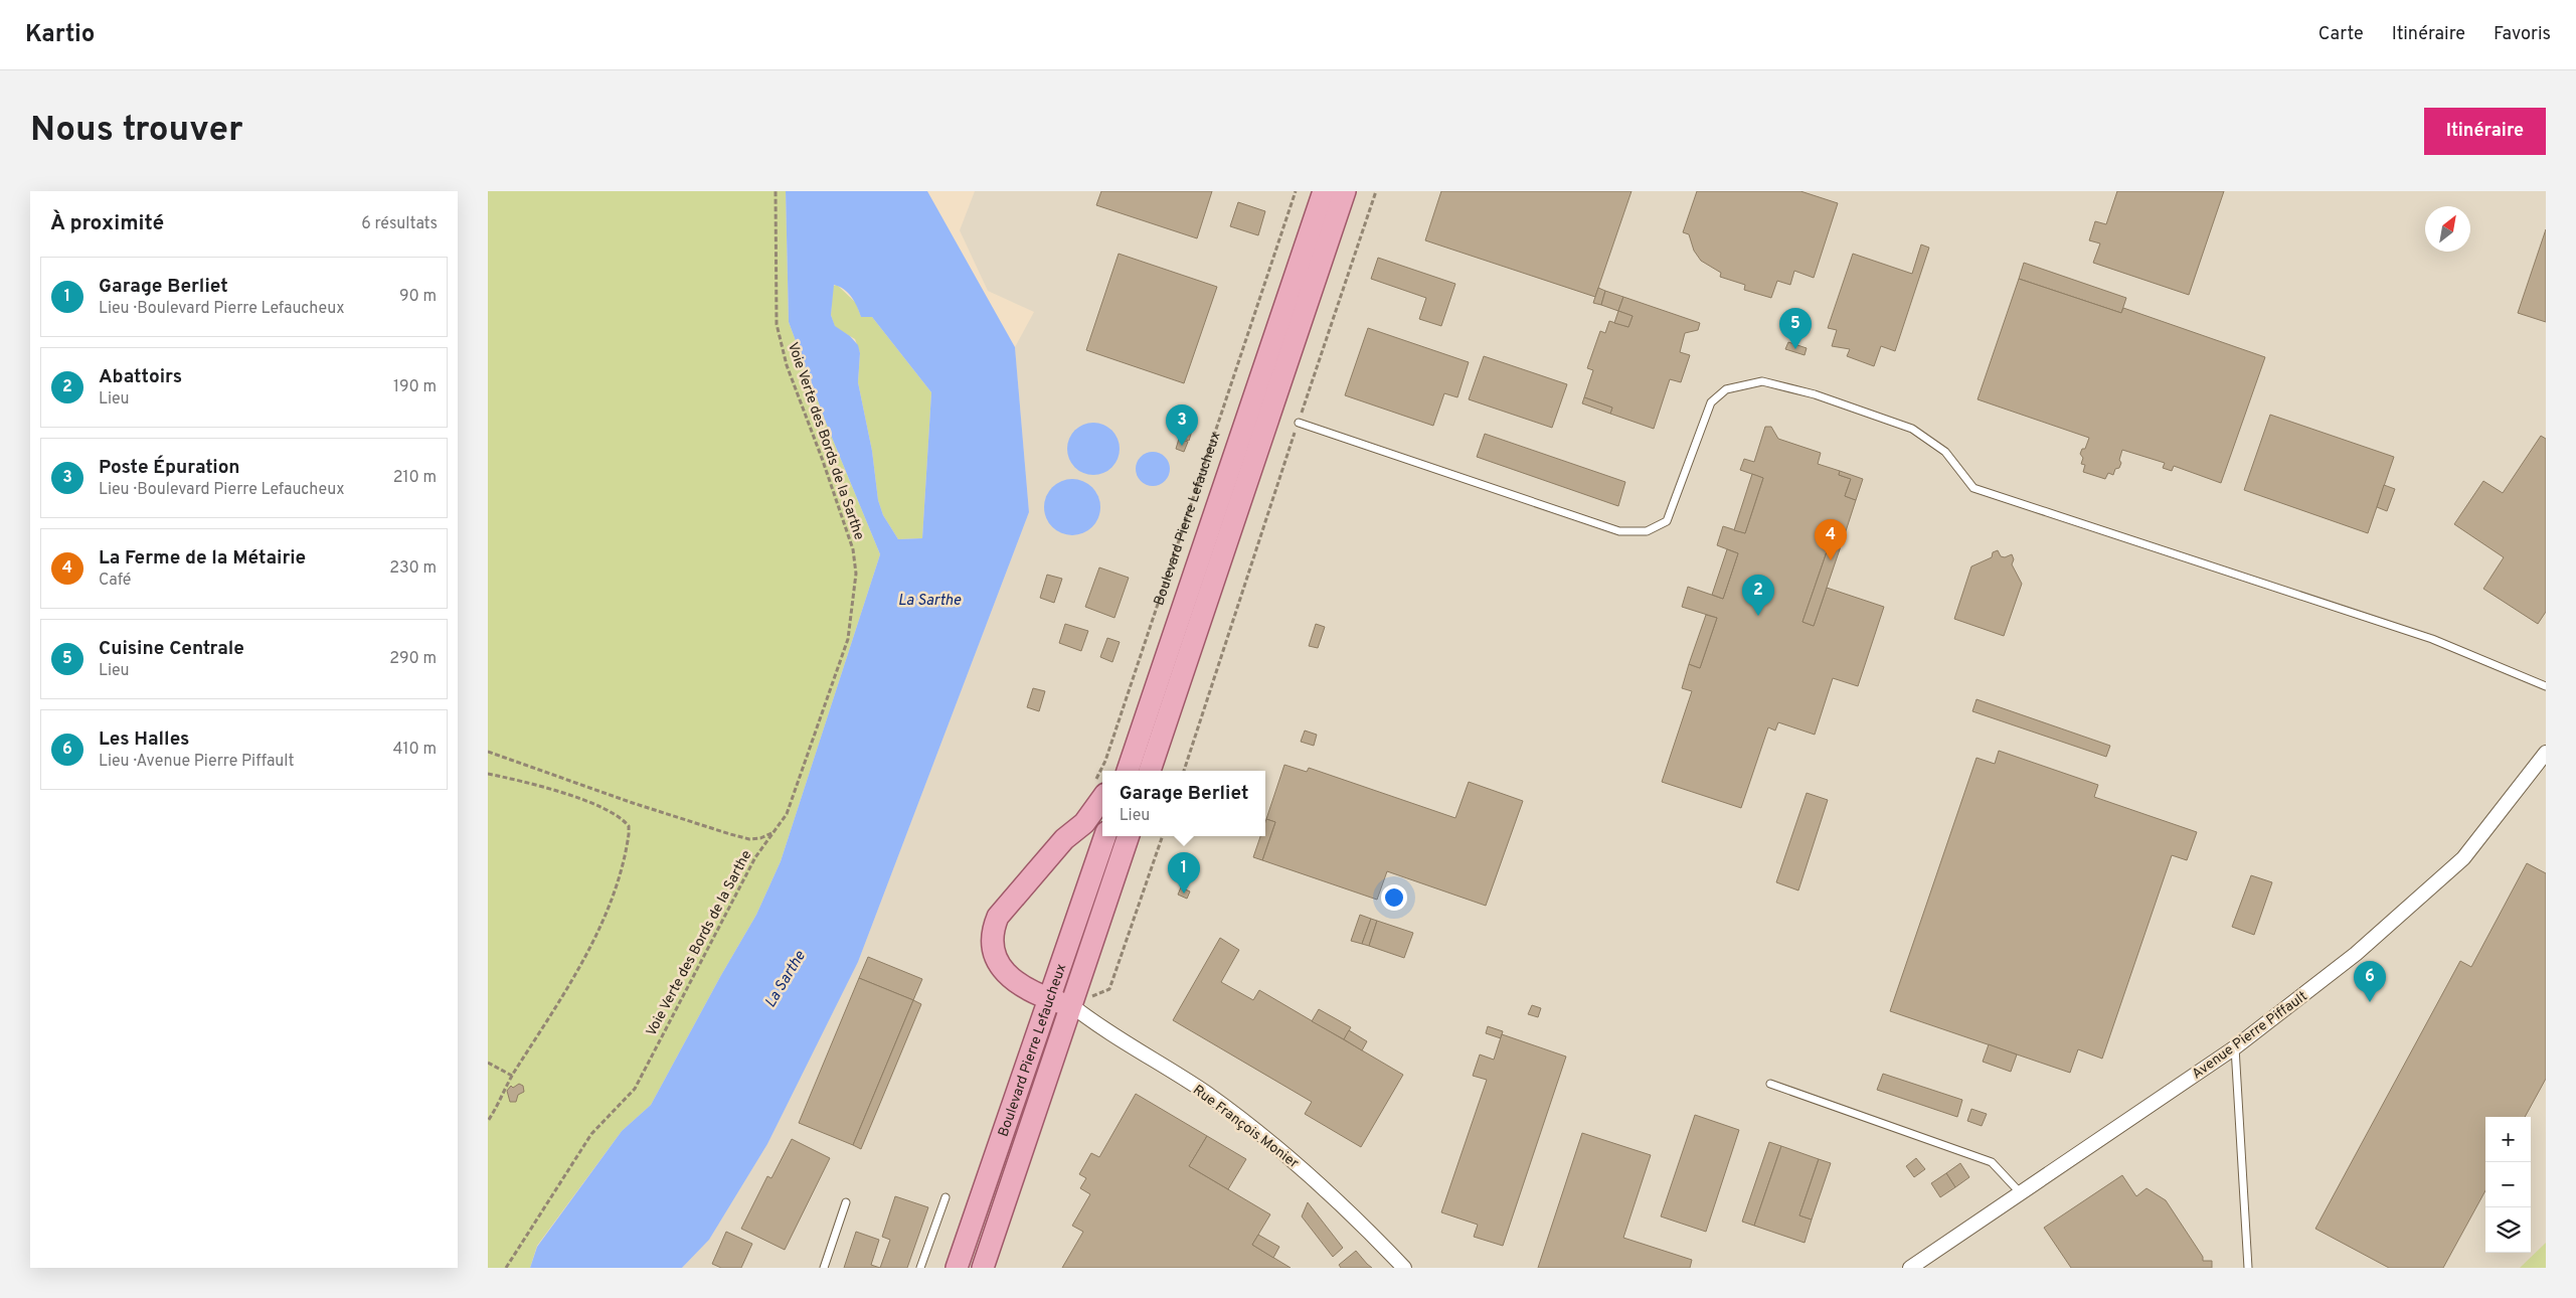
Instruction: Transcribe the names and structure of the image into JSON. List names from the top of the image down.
{
  "streets": {
    "main road": ["Boulevard Pierre Lefaucheux"],
    "street": ["Avenue Pierre Piffault", "Rue François Monier"],
    "path": ["Voie Verte des Bords de la Sarthe"]
  },
  "crossings": [
    ["Boulevard Pierre Lefaucheux", "Rue François Monier"]
  ],
  "water": ["La Sarthe"],
  "north": "top right",
  "page": {
    "header": "Kartio",
    "nav": ["Carte", "Itinéraire", "Favoris"],
    "buttons": "Itinéraire",
    "title": "Nous trouver",
    "heading": ["À proximité", "6 résultats"],
    "list": [
      {
        "mark": "1",
        "name": "Garage Berliet",
        "note": "Lieu · Boulevard Pierre Lefaucheux",
        "value": "90 m"
      },
      {
        "mark": "2",
        "name": "Abattoirs",
        "note": "Lieu",
        "value": "190 m"
      },
      {
        "mark": "3",
        "name": "Poste Épuration",
        "note": "Lieu · Boulevard Pierre Lefaucheux",
        "value": "210 m"
      },
      {
        "mark": "4",
        "name": "La Ferme de la Métairie",
        "note": "Café",
        "value": "230 m"
      },
      {
        "mark": "5",
        "name": "Cuisine Centrale",
        "note": "Lieu",
        "value": "290 m"
      },
      {
        "mark": "6",
        "name": "Les Halles",
        "note": "Lieu · Avenue Pierre Piffault",
        "value": "410 m"
      }
    ],
    "pins": [
      "5",
      "3",
      "4",
      "2",
      "1",
      "6"
    ],
    "popup": ["Garage Berliet", "Lieu"],
    "map_buttons": ["+", "−"]
  }
}
